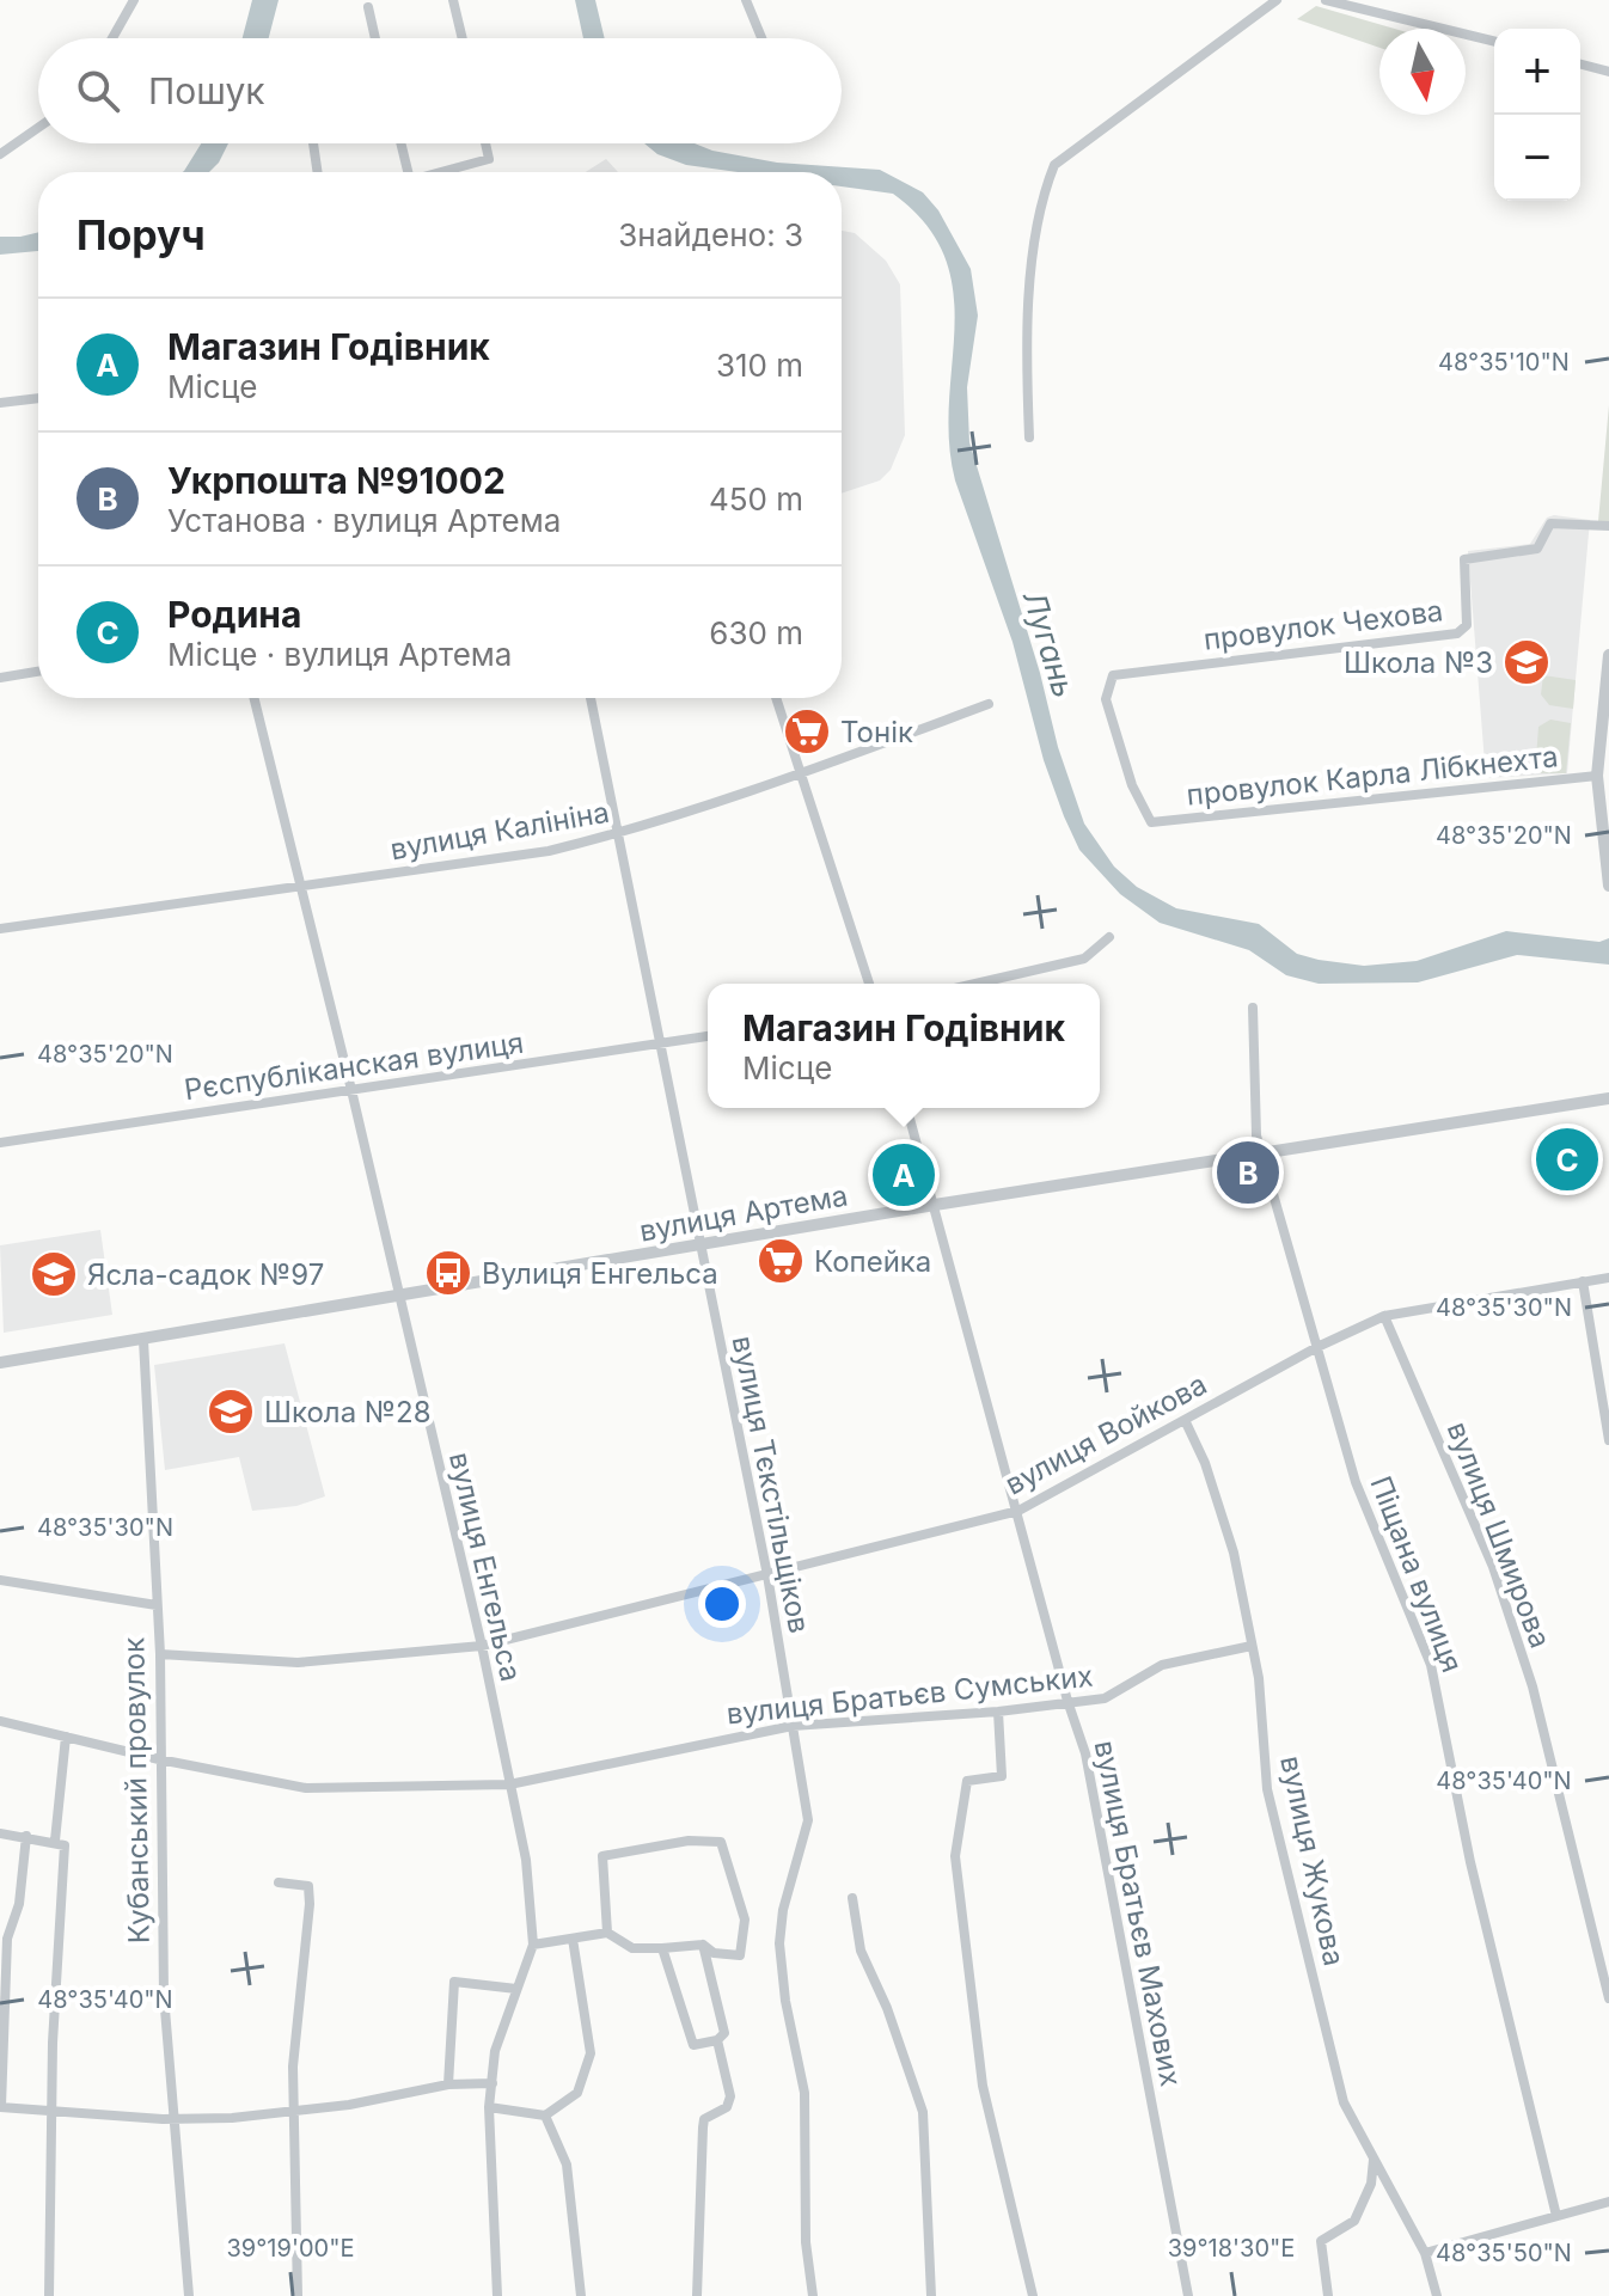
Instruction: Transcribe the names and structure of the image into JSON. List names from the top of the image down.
{
  "streets": {
    "street": [
      "провулок Чехова",
      "провулок Карла Лібкнехта",
      "вулиця Калініна",
      "Рєспубліканская вулиця",
      "вулиця Артема",
      "вулиця Войкова",
      "вулиця Тєкстільщіков",
      "вулиця Шмирова",
      "вулиця Енгельса",
      "Піщана вулиця",
      "вулиця Братьєв Сумських",
      "Кубанський провулок",
      "вулиця Жукова",
      "вулиця Братьєв Махових"
    ]
  },
  "crossings": [
    ["провулок Чехова", "провулок Карла Лібкнехта"],
    ["вулиця Калініна", "вулиця Тєкстільщіков"],
    ["вулиця Калініна", "вулиця Енгельса"],
    ["Рєспубліканская вулиця", "вулиця Тєкстільщіков"],
    ["Рєспубліканская вулиця", "вулиця Енгельса"],
    ["вулиця Артема", "вулиця Тєкстільщіков"],
    ["вулиця Артема", "вулиця Енгельса"],
    ["вулиця Артема", "Піщана вулиця"],
    ["вулиця Артема", "Кубанський провулок"],
    ["вулиця Артема", "вулиця Братьєв Махових"],
    ["вулиця Войкова", "вулиця Тєкстільщіков"],
    ["вулиця Войкова", "вулиця Шмирова"],
    ["вулиця Войкова", "вулиця Енгельса"],
    ["вулиця Войкова", "Піщана вулиця"],
    ["вулиця Войкова", "Кубанський провулок"],
    ["вулиця Войкова", "вулиця Жукова"],
    ["вулиця Войкова", "вулиця Братьєв Махових"],
    ["вулиця Тєкстільщіков", "вулиця Братьєв Сумських"],
    ["вулиця Енгельса", "вулиця Братьєв Сумських"],
    ["вулиця Братьєв Сумських", "Кубанський провулок"],
    ["вулиця Братьєв Сумських", "вулиця Жукова"],
    ["вулиця Братьєв Сумських", "вулиця Братьєв Махових"]
  ],
  "water": ["Лугань"],
  "places": {
    "school or university": ["Школа №3", "Ясла-садок №97", "Школа №28"],
    "supermarket": ["Тонік", "Копейка"],
    "bus stop": ["Вулиця Енгельса"]
  },
  "north": "bottom",
  "page": {
    "map_buttons": ["+", "−"],
    "search": "Пошук",
    "heading": ["Поруч", "Знайдено: 3"],
    "list": [
      {
        "mark": "A",
        "name": "Магазин Годівник",
        "note": "Місце",
        "value": "310 m"
      },
      {
        "mark": "B",
        "name": "Укрпошта №91002",
        "note": "Установа · вулиця Артема",
        "value": "450 m"
      },
      {
        "mark": "C",
        "name": "Родина",
        "note": "Місце · вулиця Артема",
        "value": "630 m"
      }
    ],
    "popup": ["Магазин Годівник", "Місце"],
    "pins": ["C", "B", "A"]
  },
  "coordinates": [
    "48°35'10\"N",
    "48°35'20\"N",
    "48°35'30\"N",
    "48°35'40\"N",
    "39°19'00\"E",
    "39°18'30\"E",
    "48°35'50\"N"
  ]
}
